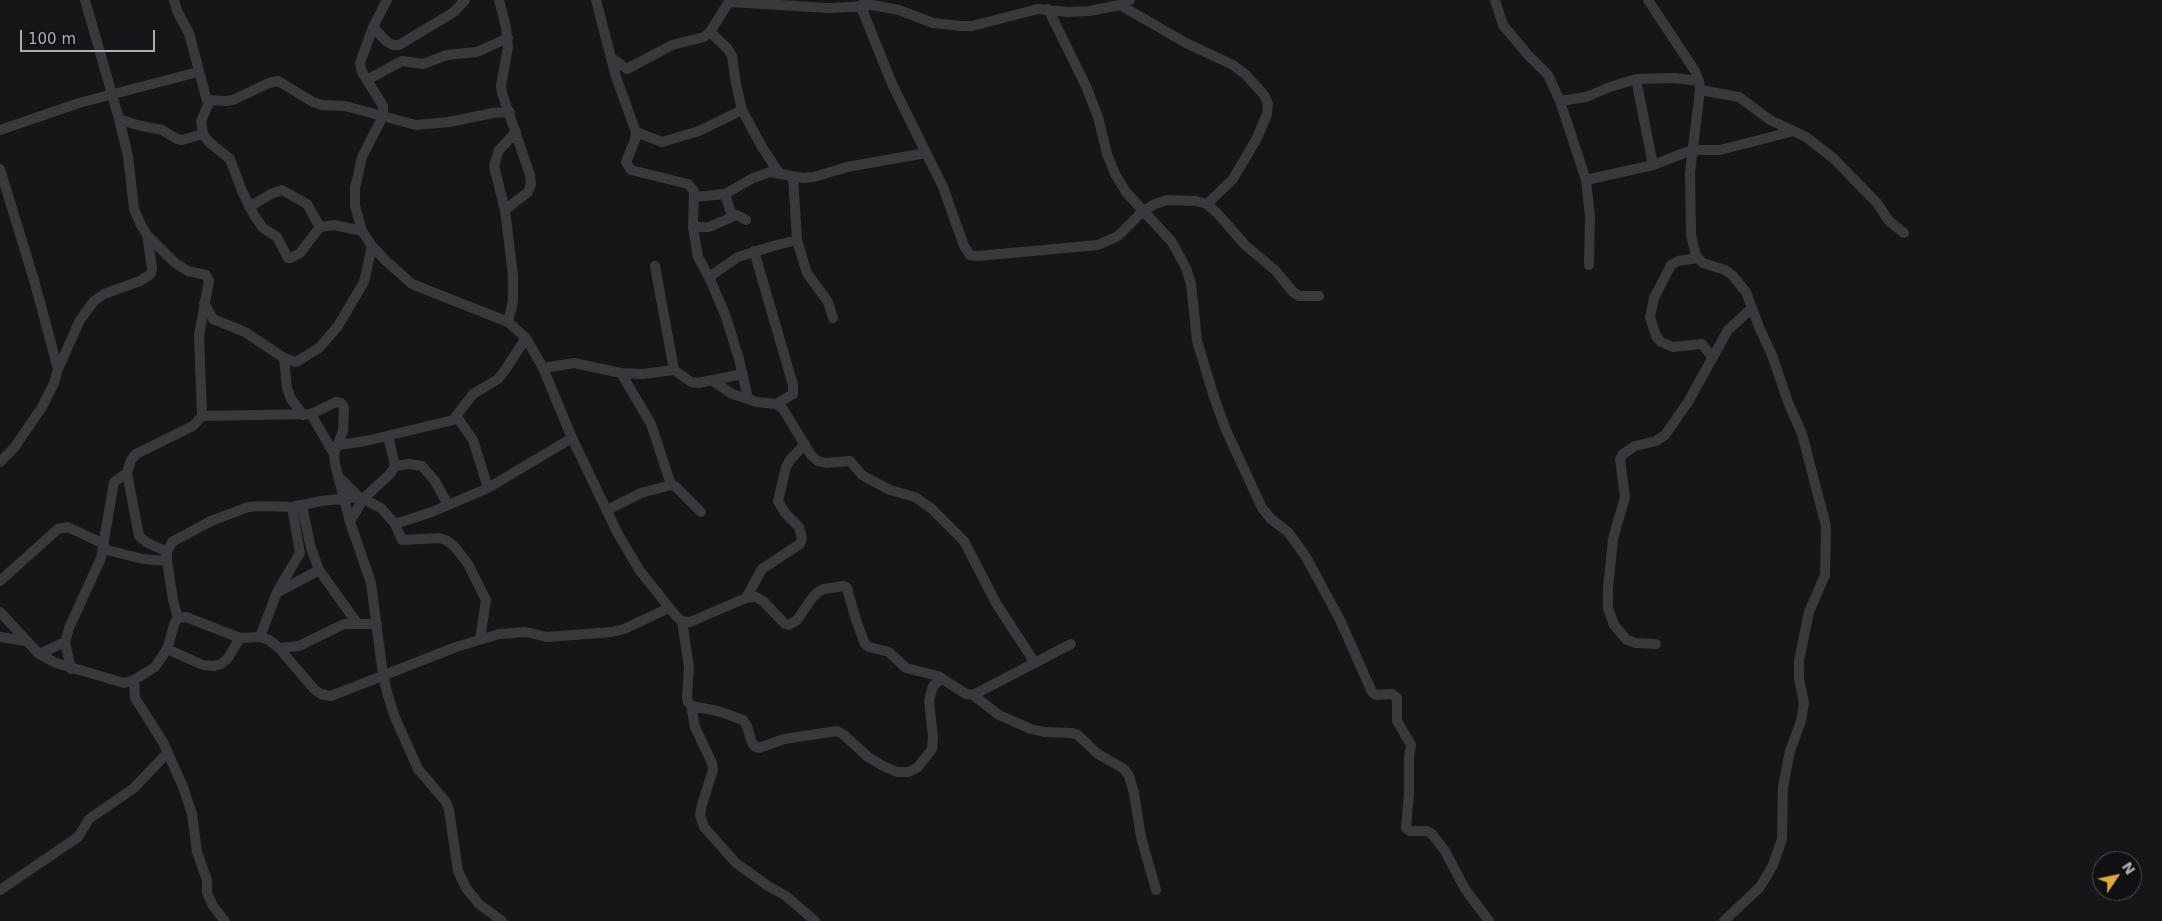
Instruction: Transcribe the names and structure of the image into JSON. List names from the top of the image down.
{
  "scale_bar": "100 m",
  "north": "top right"
}
